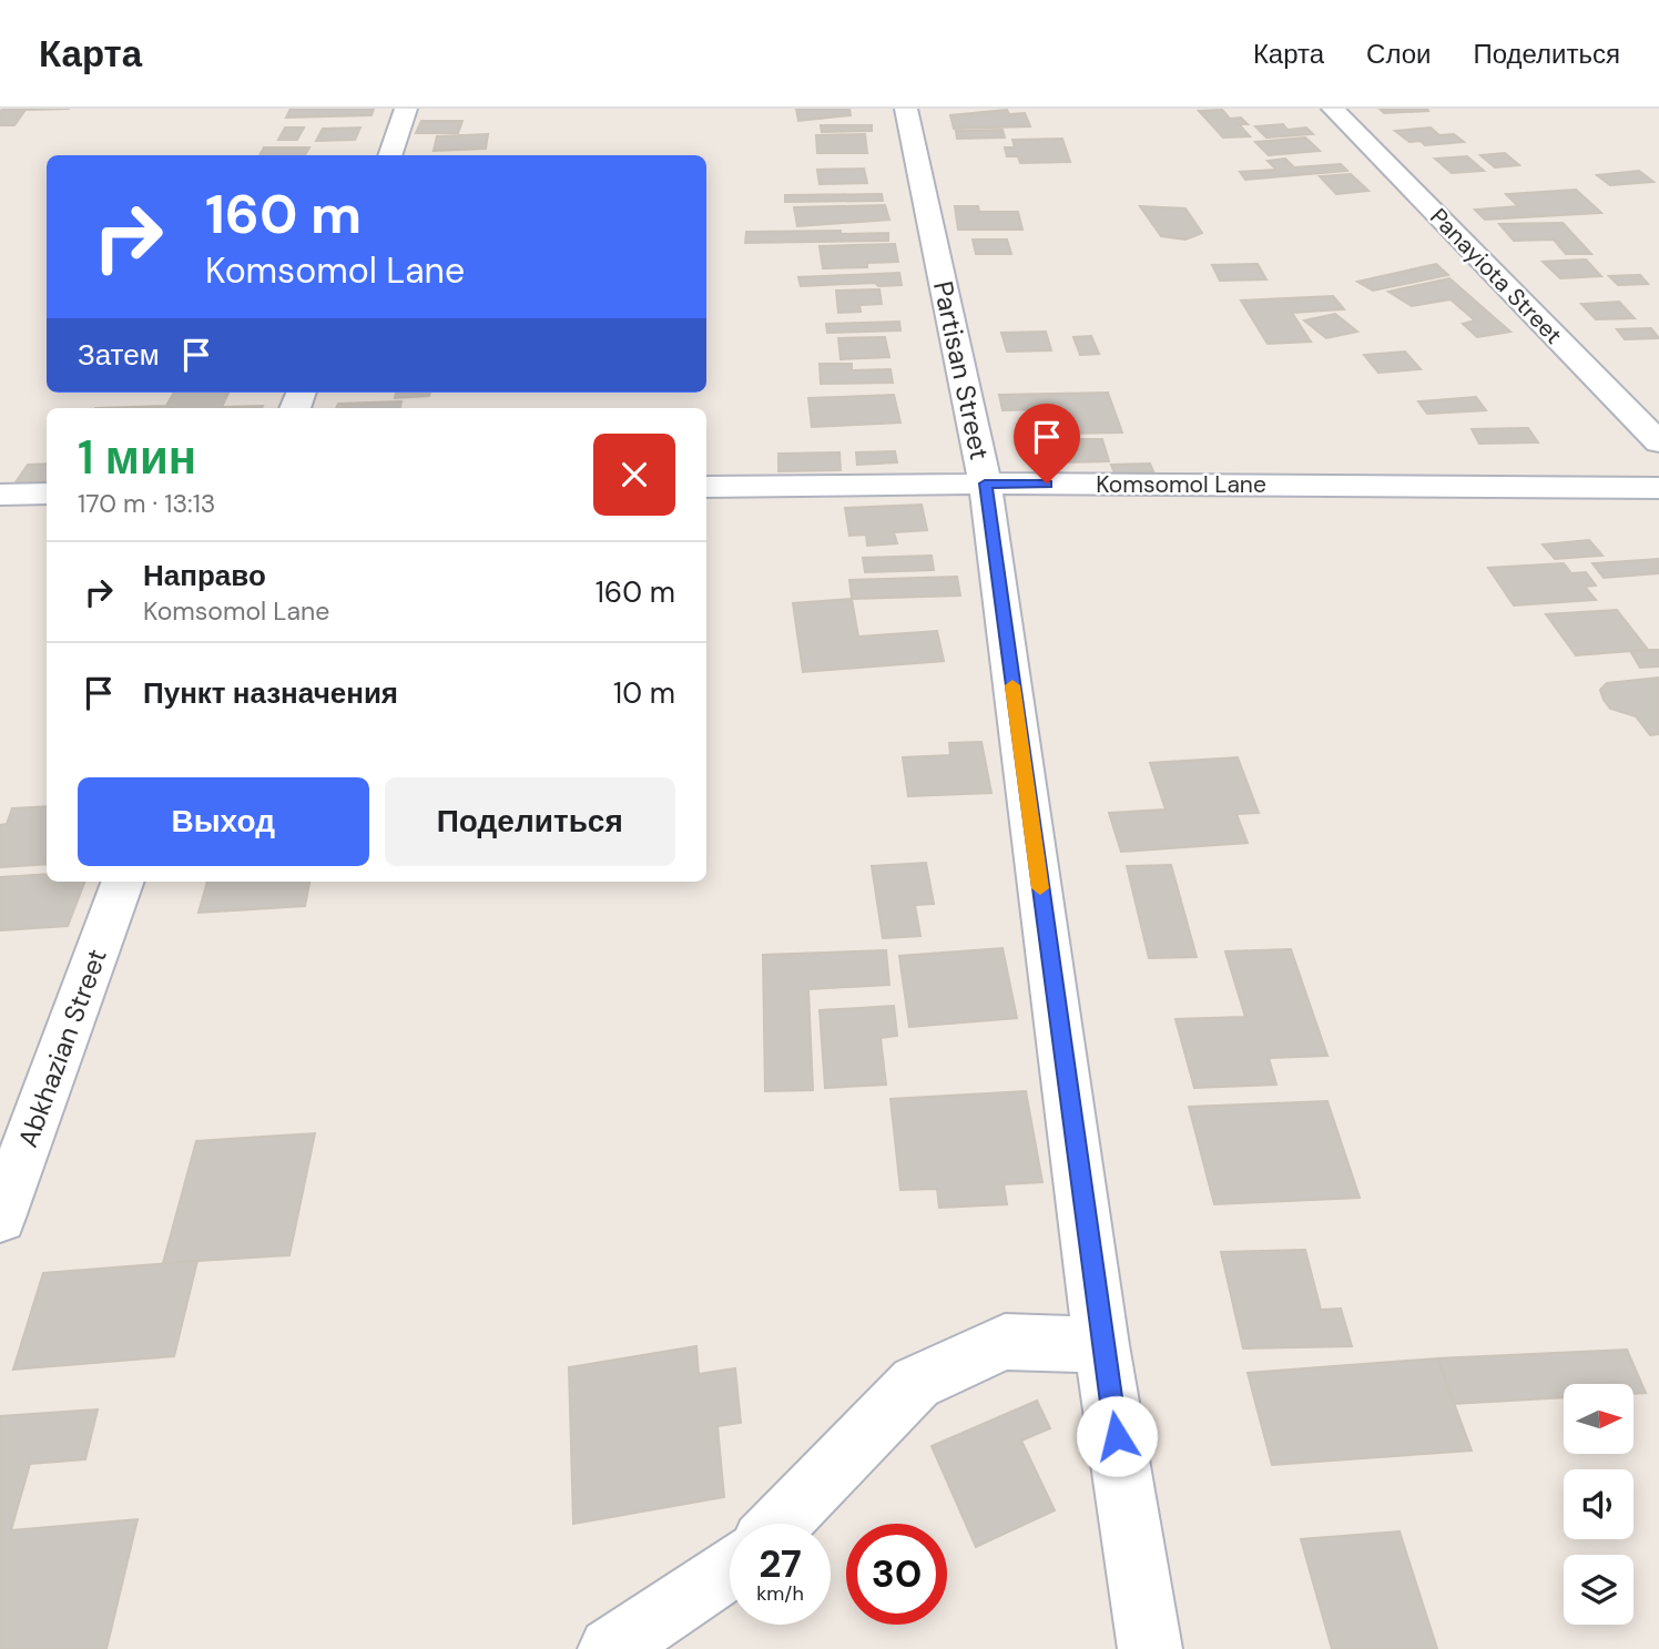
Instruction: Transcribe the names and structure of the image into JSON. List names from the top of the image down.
{
  "streets": {
    "street": [
      "Panayiota Street",
      "Partisan Street",
      "Komsomol Lane",
      "Abkhazian Street"
    ]
  },
  "crossings": [
    ["Partisan Street", "Komsomol Lane"]
  ],
  "north": "right",
  "page": {
    "header": "Карта",
    "nav": ["Карта", "Слои", "Поделиться"],
    "turn": ["160 m", "Komsomol Lane"],
    "then": "Затем",
    "heading": ["1 мин", "170 m · 13:13"],
    "list": [
      {
        "name": "Направо",
        "note": "Komsomol Lane",
        "value": "160 m"
      },
      {
        "name": "Пункт назначения",
        "value": "10 m"
      }
    ],
    "buttons": ["Выход", "Поделиться"],
    "speed": "27 km/h",
    "limit": "30"
  }
}
